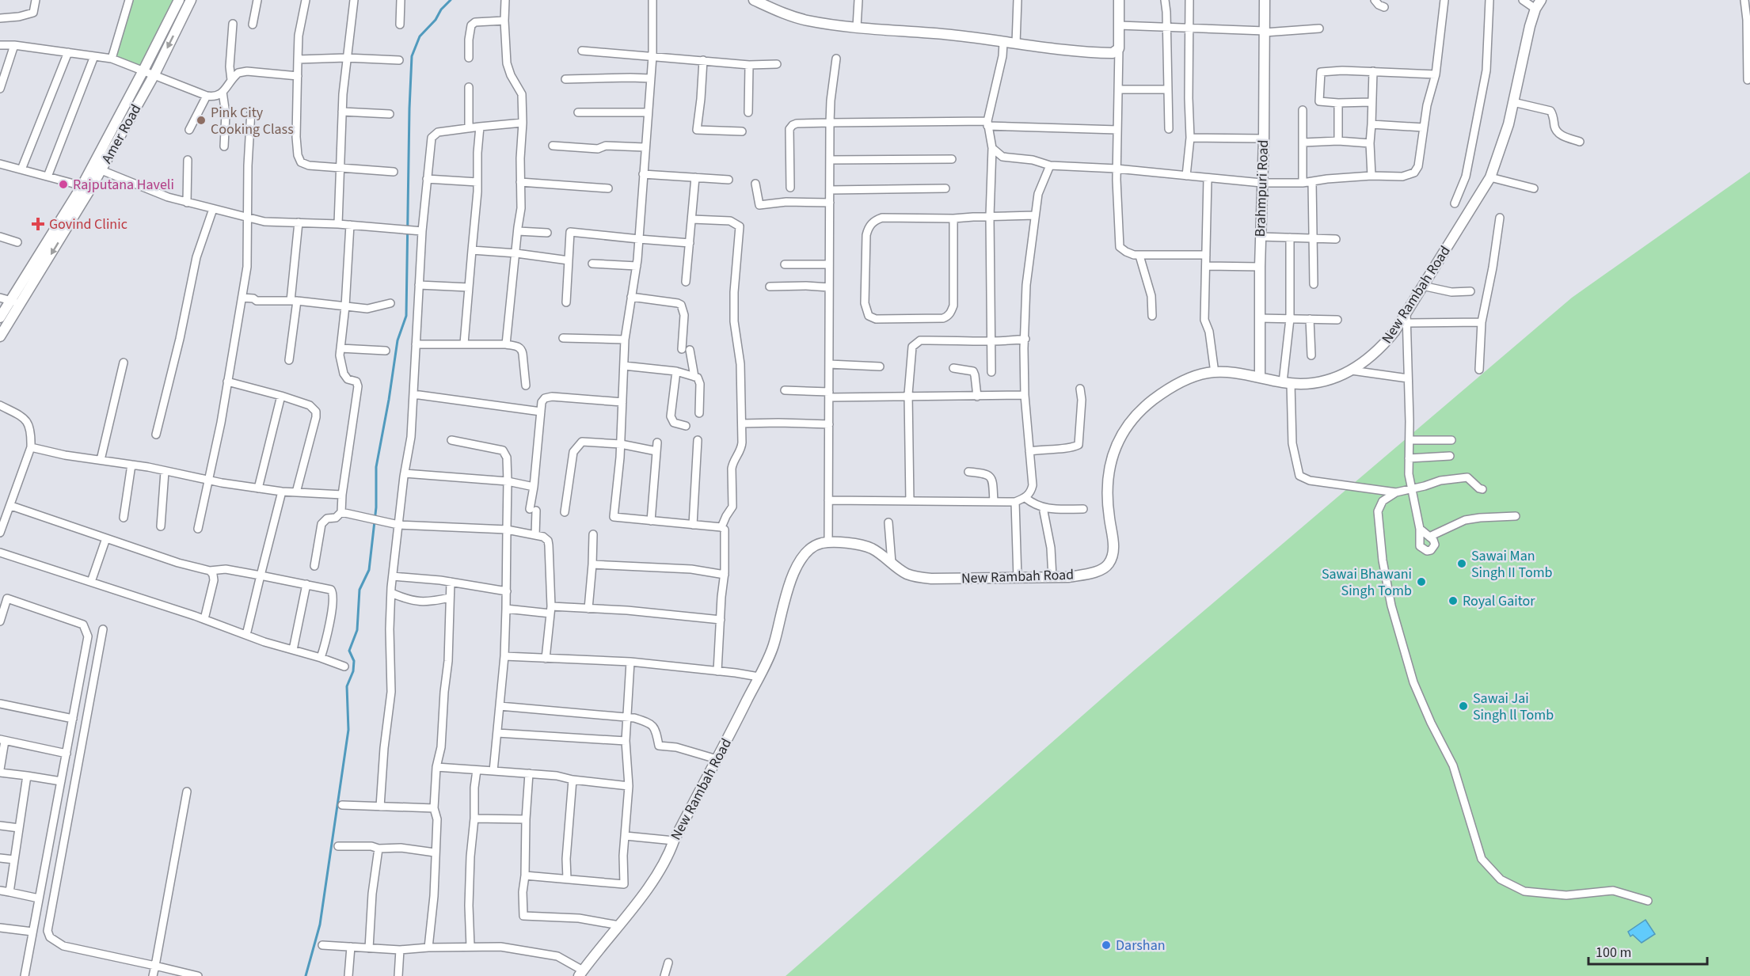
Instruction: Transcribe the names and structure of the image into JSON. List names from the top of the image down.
{
  "streets": {
    "street": ["Amer Road", "Brahmpuri Road", "New Rambah Road"]
  },
  "crossings": [
    ["Brahmpuri Road", "New Rambah Road"]
  ],
  "places": {
    "other": [
      "Pink City Cooking Class",
      "Rajputana Haveli",
      "Sawai Man Singh II Tomb",
      "Sawai Bhawani Singh Tomb",
      "Royal Gaitor",
      "Sawai Jai Singh ll Tomb",
      "Darshan"
    ],
    "health": ["Govind Clinic"]
  },
  "scale_bar": "100 m"
}
